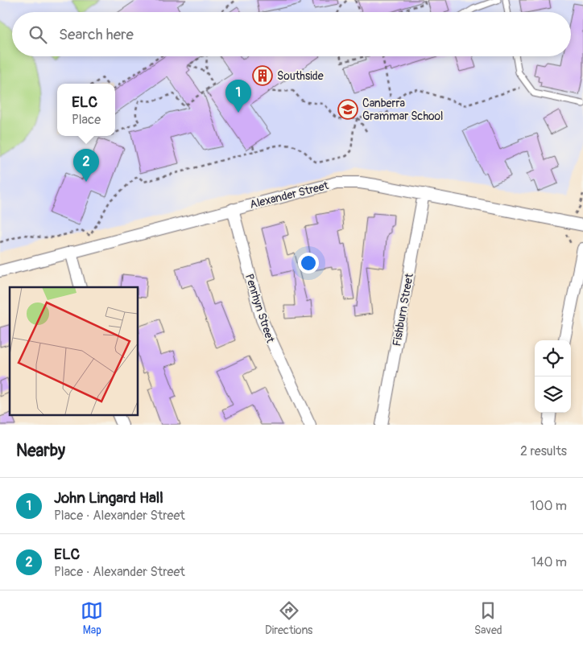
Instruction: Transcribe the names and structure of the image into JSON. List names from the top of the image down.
{
  "streets": {
    "street": ["Alexander Street", "Penrhyn Street", "Fishburn Street"]
  },
  "crossings": [
    ["Alexander Street", "Penrhyn Street"],
    ["Alexander Street", "Fishburn Street"]
  ],
  "places": {
    "building": ["Southside"],
    "school or university": ["Canberra Grammar School"]
  },
  "page": {
    "search": "Search here",
    "pins": ["1", "2"],
    "popup": ["ELC", "Place"],
    "heading": ["Nearby", "2 results"],
    "list": [
      {
        "mark": "1",
        "name": "John Lingard Hall",
        "note": "Place · Alexander Street",
        "value": "100 m"
      },
      {
        "mark": "2",
        "name": "ELC",
        "note": "Place · Alexander Street",
        "value": "140 m"
      }
    ],
    "nav": ["Map", "Directions", "Saved"]
  }
}
